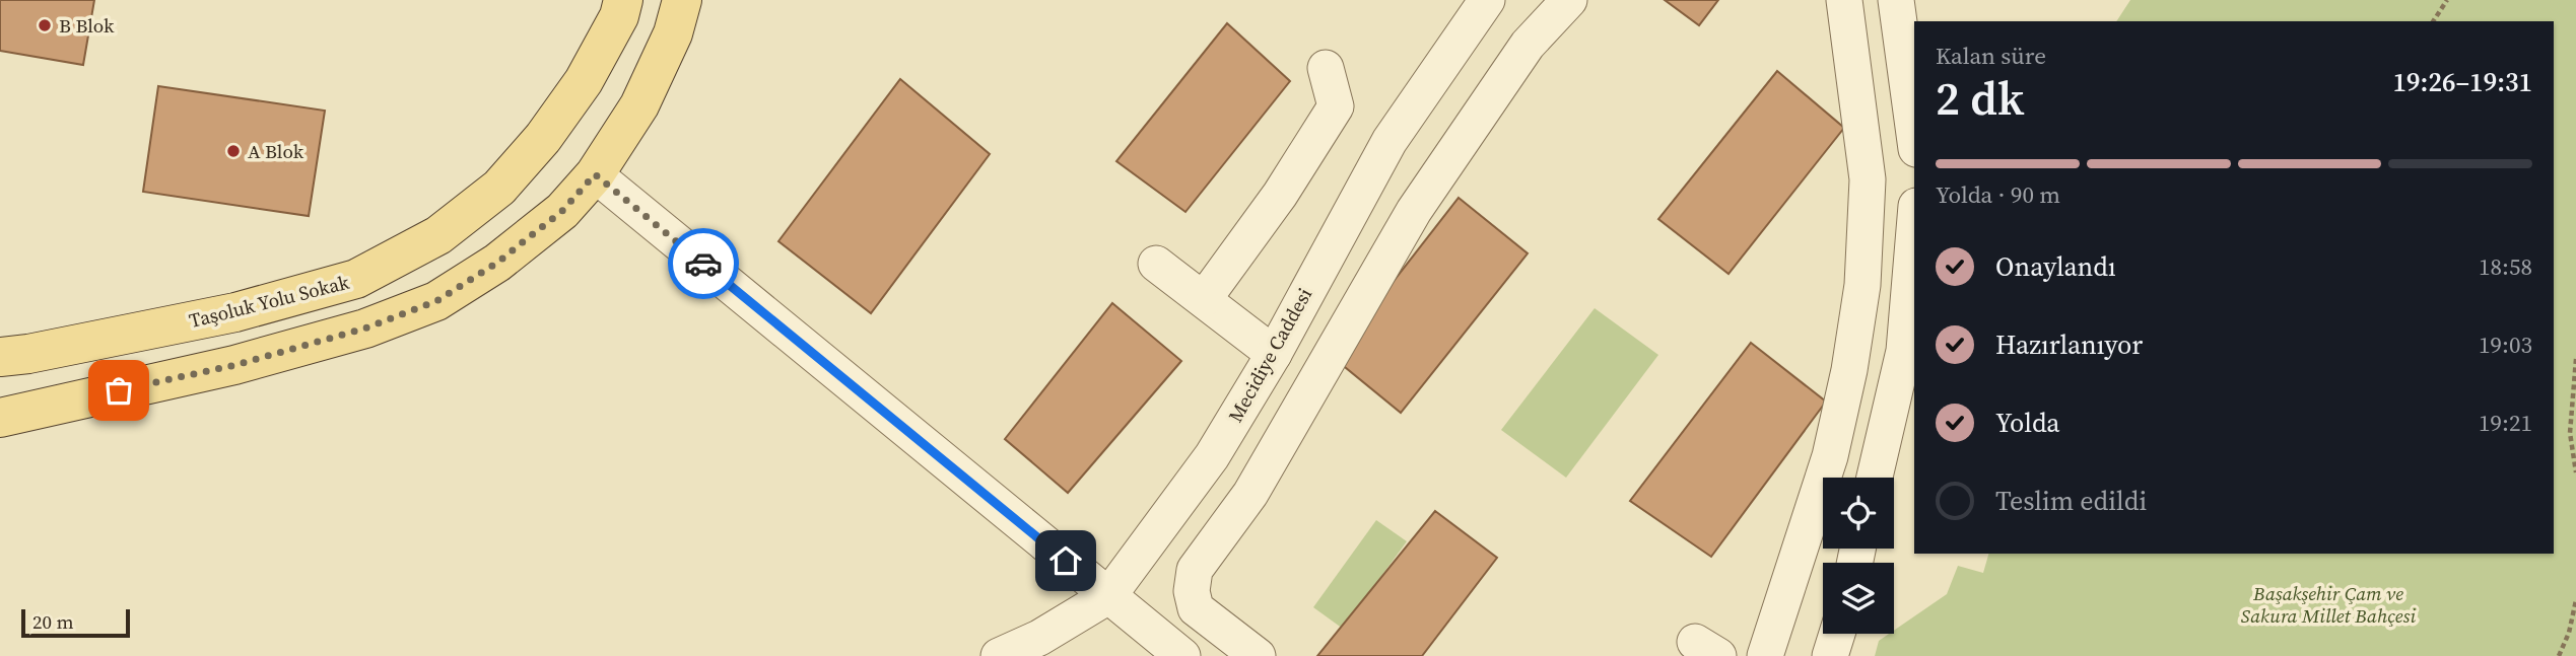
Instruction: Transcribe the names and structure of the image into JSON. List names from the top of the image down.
{
  "streets": {
    "main road": ["Taşoluk Yolu Sokak"],
    "street": ["Mecidiye Caddesi"]
  },
  "parks": ["Başakşehir Çam ve Sakura Millet Bahçesi"],
  "places": ["B Blok", "A Blok"],
  "scale_bar": "20 m",
  "page": {
    "heading": ["2 dk", "Kalan süre", "19:26–19:31"],
    "bar": "Yolda · 90 m",
    "list": [
      ["Onaylandı", "18:58"],
      ["Hazırlanıyor", "19:03"],
      ["Yolda", "19:21"],
      "Teslim edildi"
    ],
    "scale": "20 m"
  }
}
